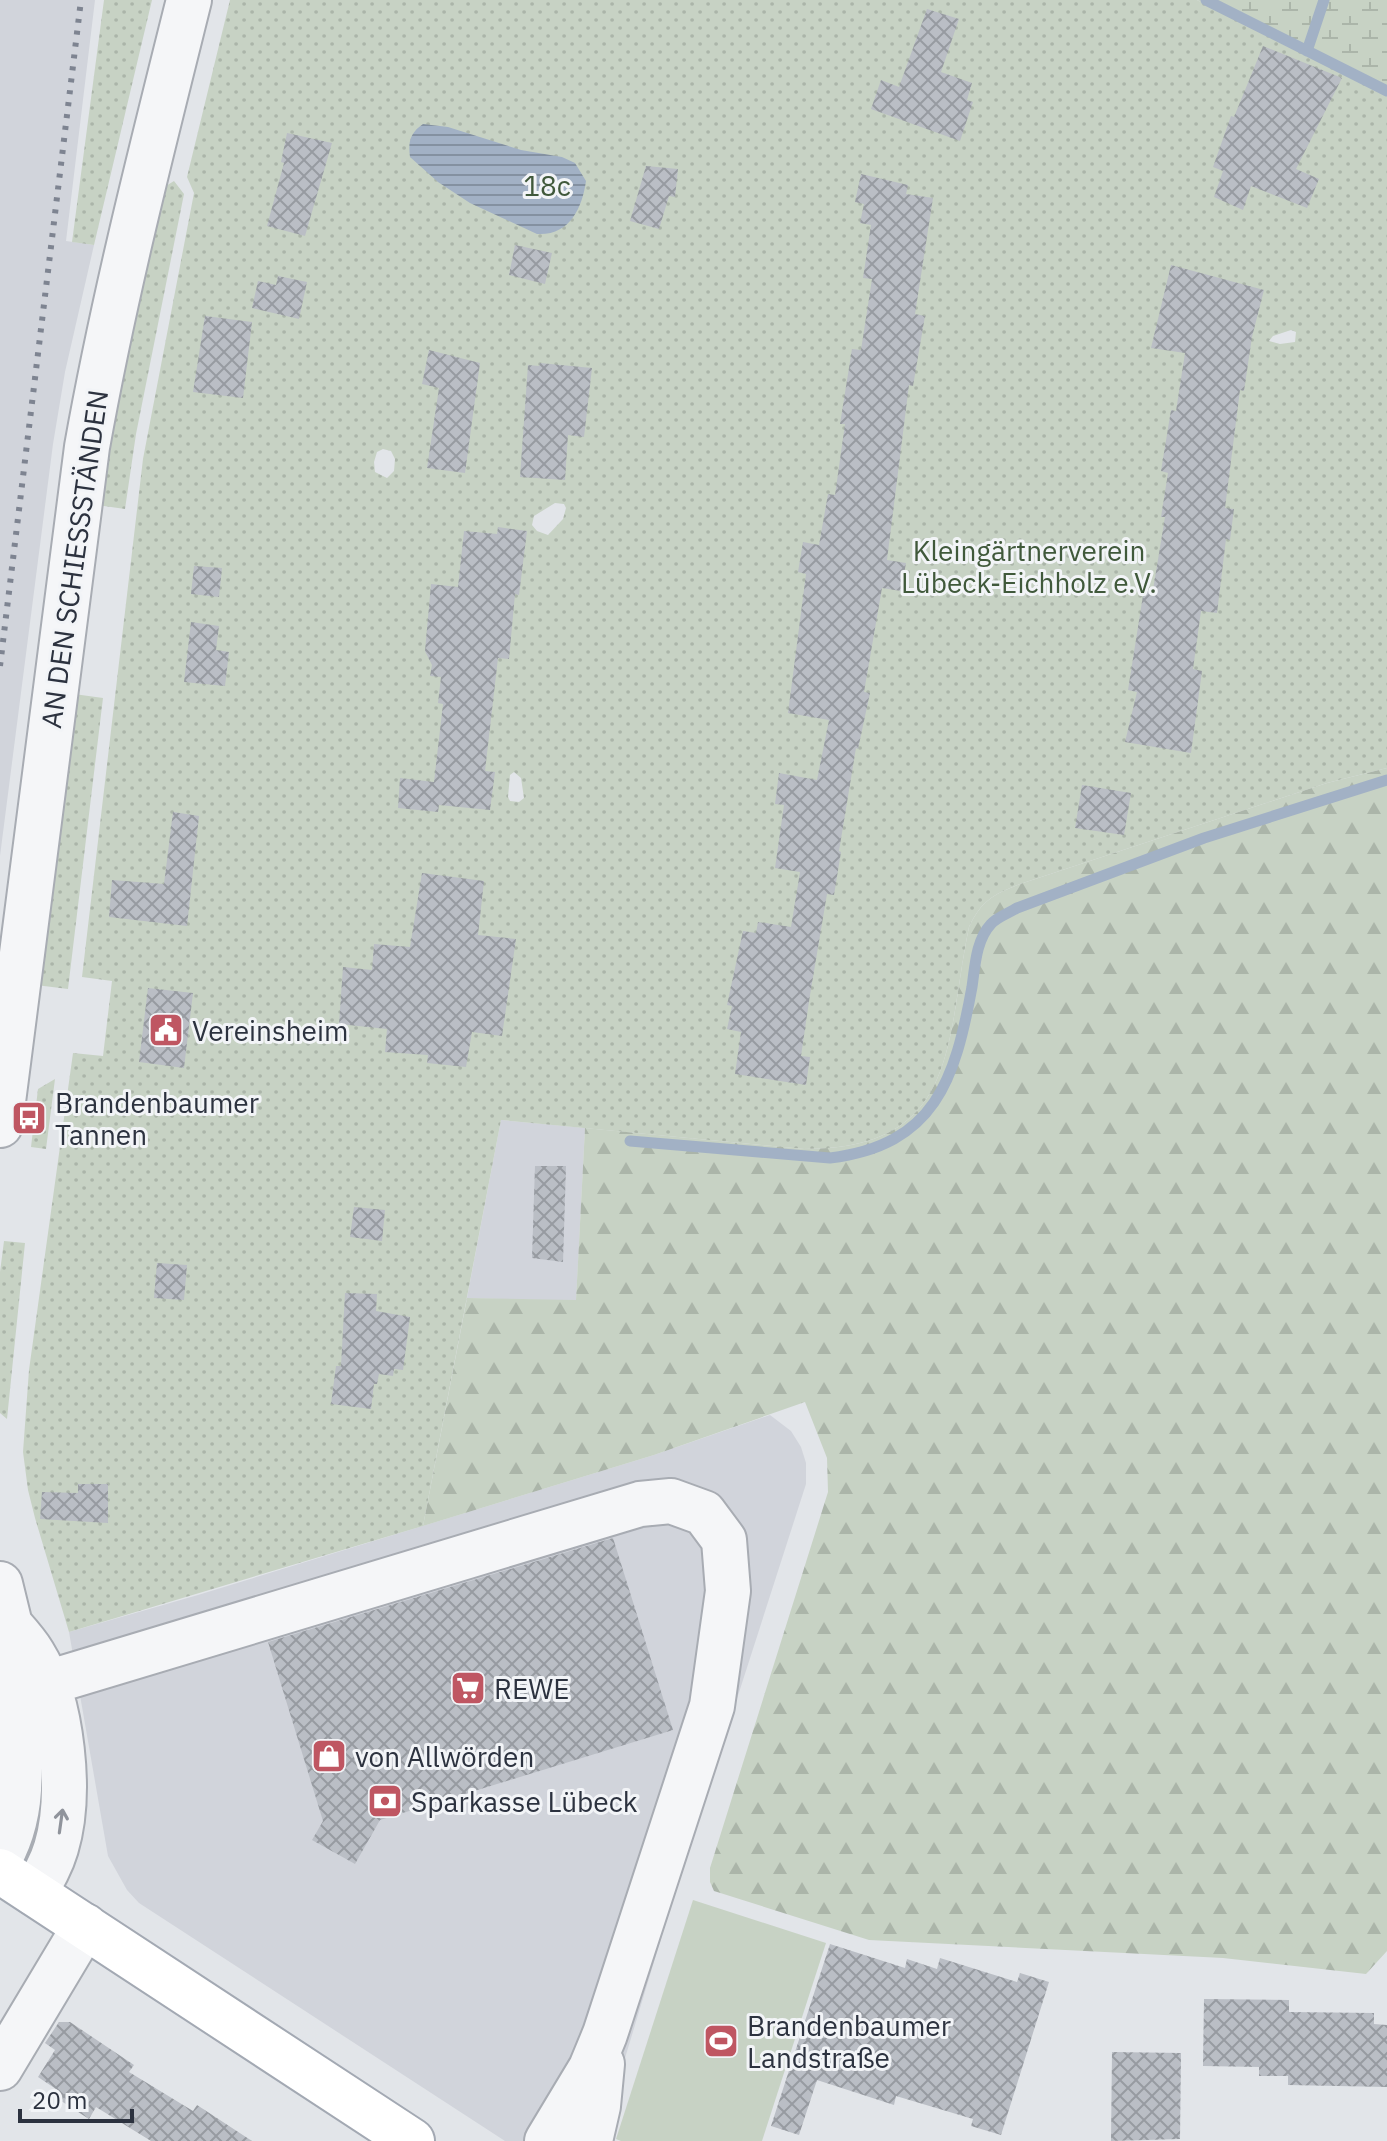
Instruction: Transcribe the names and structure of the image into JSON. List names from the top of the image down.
{
  "streets": {
    "street": ["AN DEN SCHIESSSTÄNDEN"]
  },
  "parks": ["18c", "Kleingärtnerverein Lübeck-Eichholz e.V."],
  "places": {
    "public building": ["Vereinsheim"],
    "bus stop": ["Brandenbaumer Tannen"],
    "supermarket": ["REWE"],
    "shop": ["von Allwörden"],
    "bank": ["Sparkasse Lübeck"],
    "sports": ["Brandenbaumer Landstraße"]
  },
  "scale_bar": "20 m"
}
